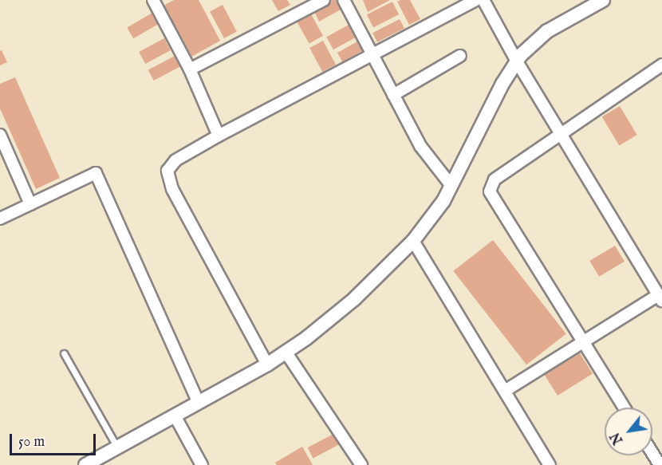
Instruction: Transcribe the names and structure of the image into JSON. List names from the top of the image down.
{
  "scale_bar": "50 m",
  "north": "bottom left"
}
